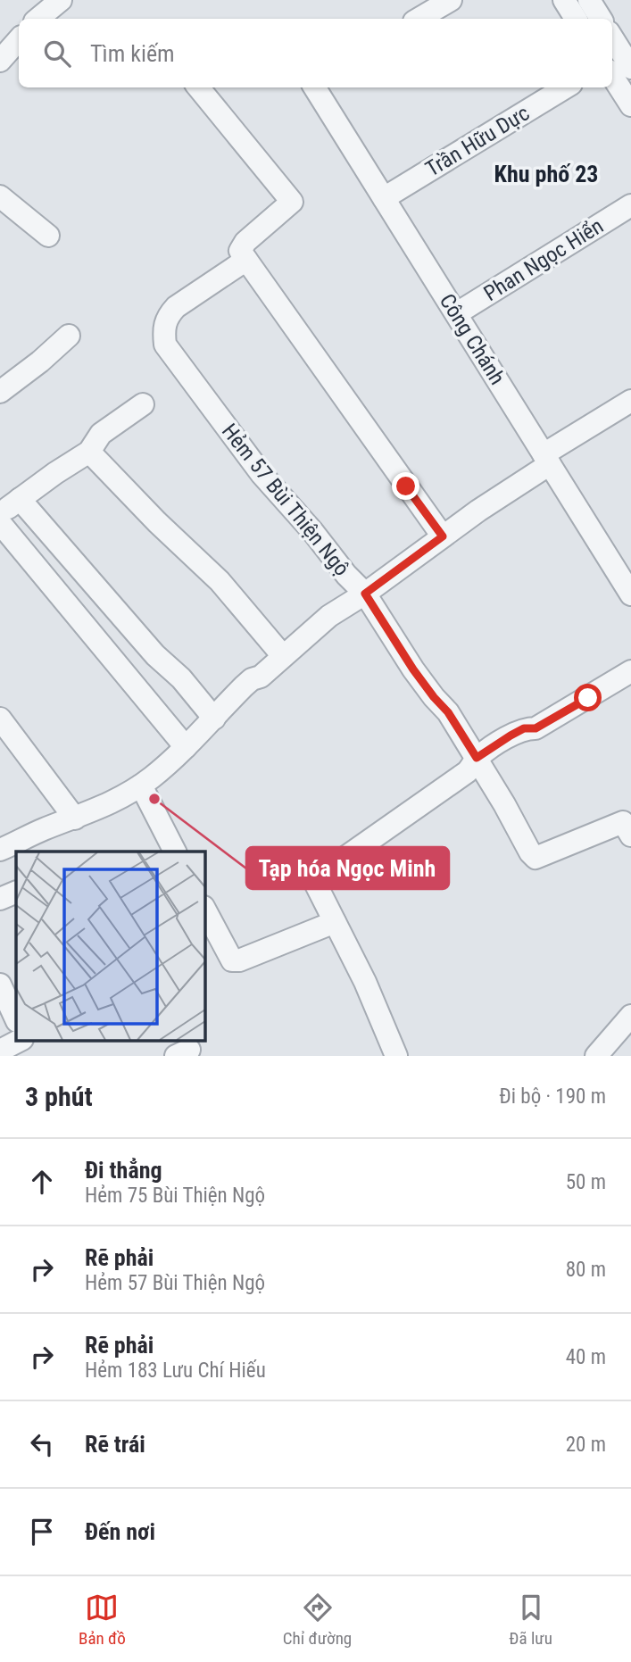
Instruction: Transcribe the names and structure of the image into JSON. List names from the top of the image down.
{
  "streets": {
    "street": [
      "Trần Hữu Dực",
      "Phan Ngọc Hiển",
      "Công Chánh",
      "Hẻm 57 Bùi Thiện Ngộ"
    ]
  },
  "crossings": [
    ["Trần Hữu Dực", "Công Chánh"],
    ["Phan Ngọc Hiển", "Công Chánh"]
  ],
  "districts": ["Khu phố 23"],
  "places": ["Tạp hóa Ngọc Minh"],
  "page": {
    "search": "Tìm kiếm",
    "heading": ["3 phút", "Đi bộ · 190 m"],
    "list": [
      ["Đi thẳng", "Hẻm 75 Bùi Thiện Ngộ", "50 m"],
      ["Rẽ phải", "Hẻm 57 Bùi Thiện Ngộ", "80 m"],
      ["Rẽ phải", "Hẻm 183 Lưu Chí Hiếu", "40 m"],
      ["Rẽ trái", "20 m"],
      "Đến nơi"
    ],
    "nav": ["Bản đồ", "Chỉ đường", "Đã lưu"]
  }
}
